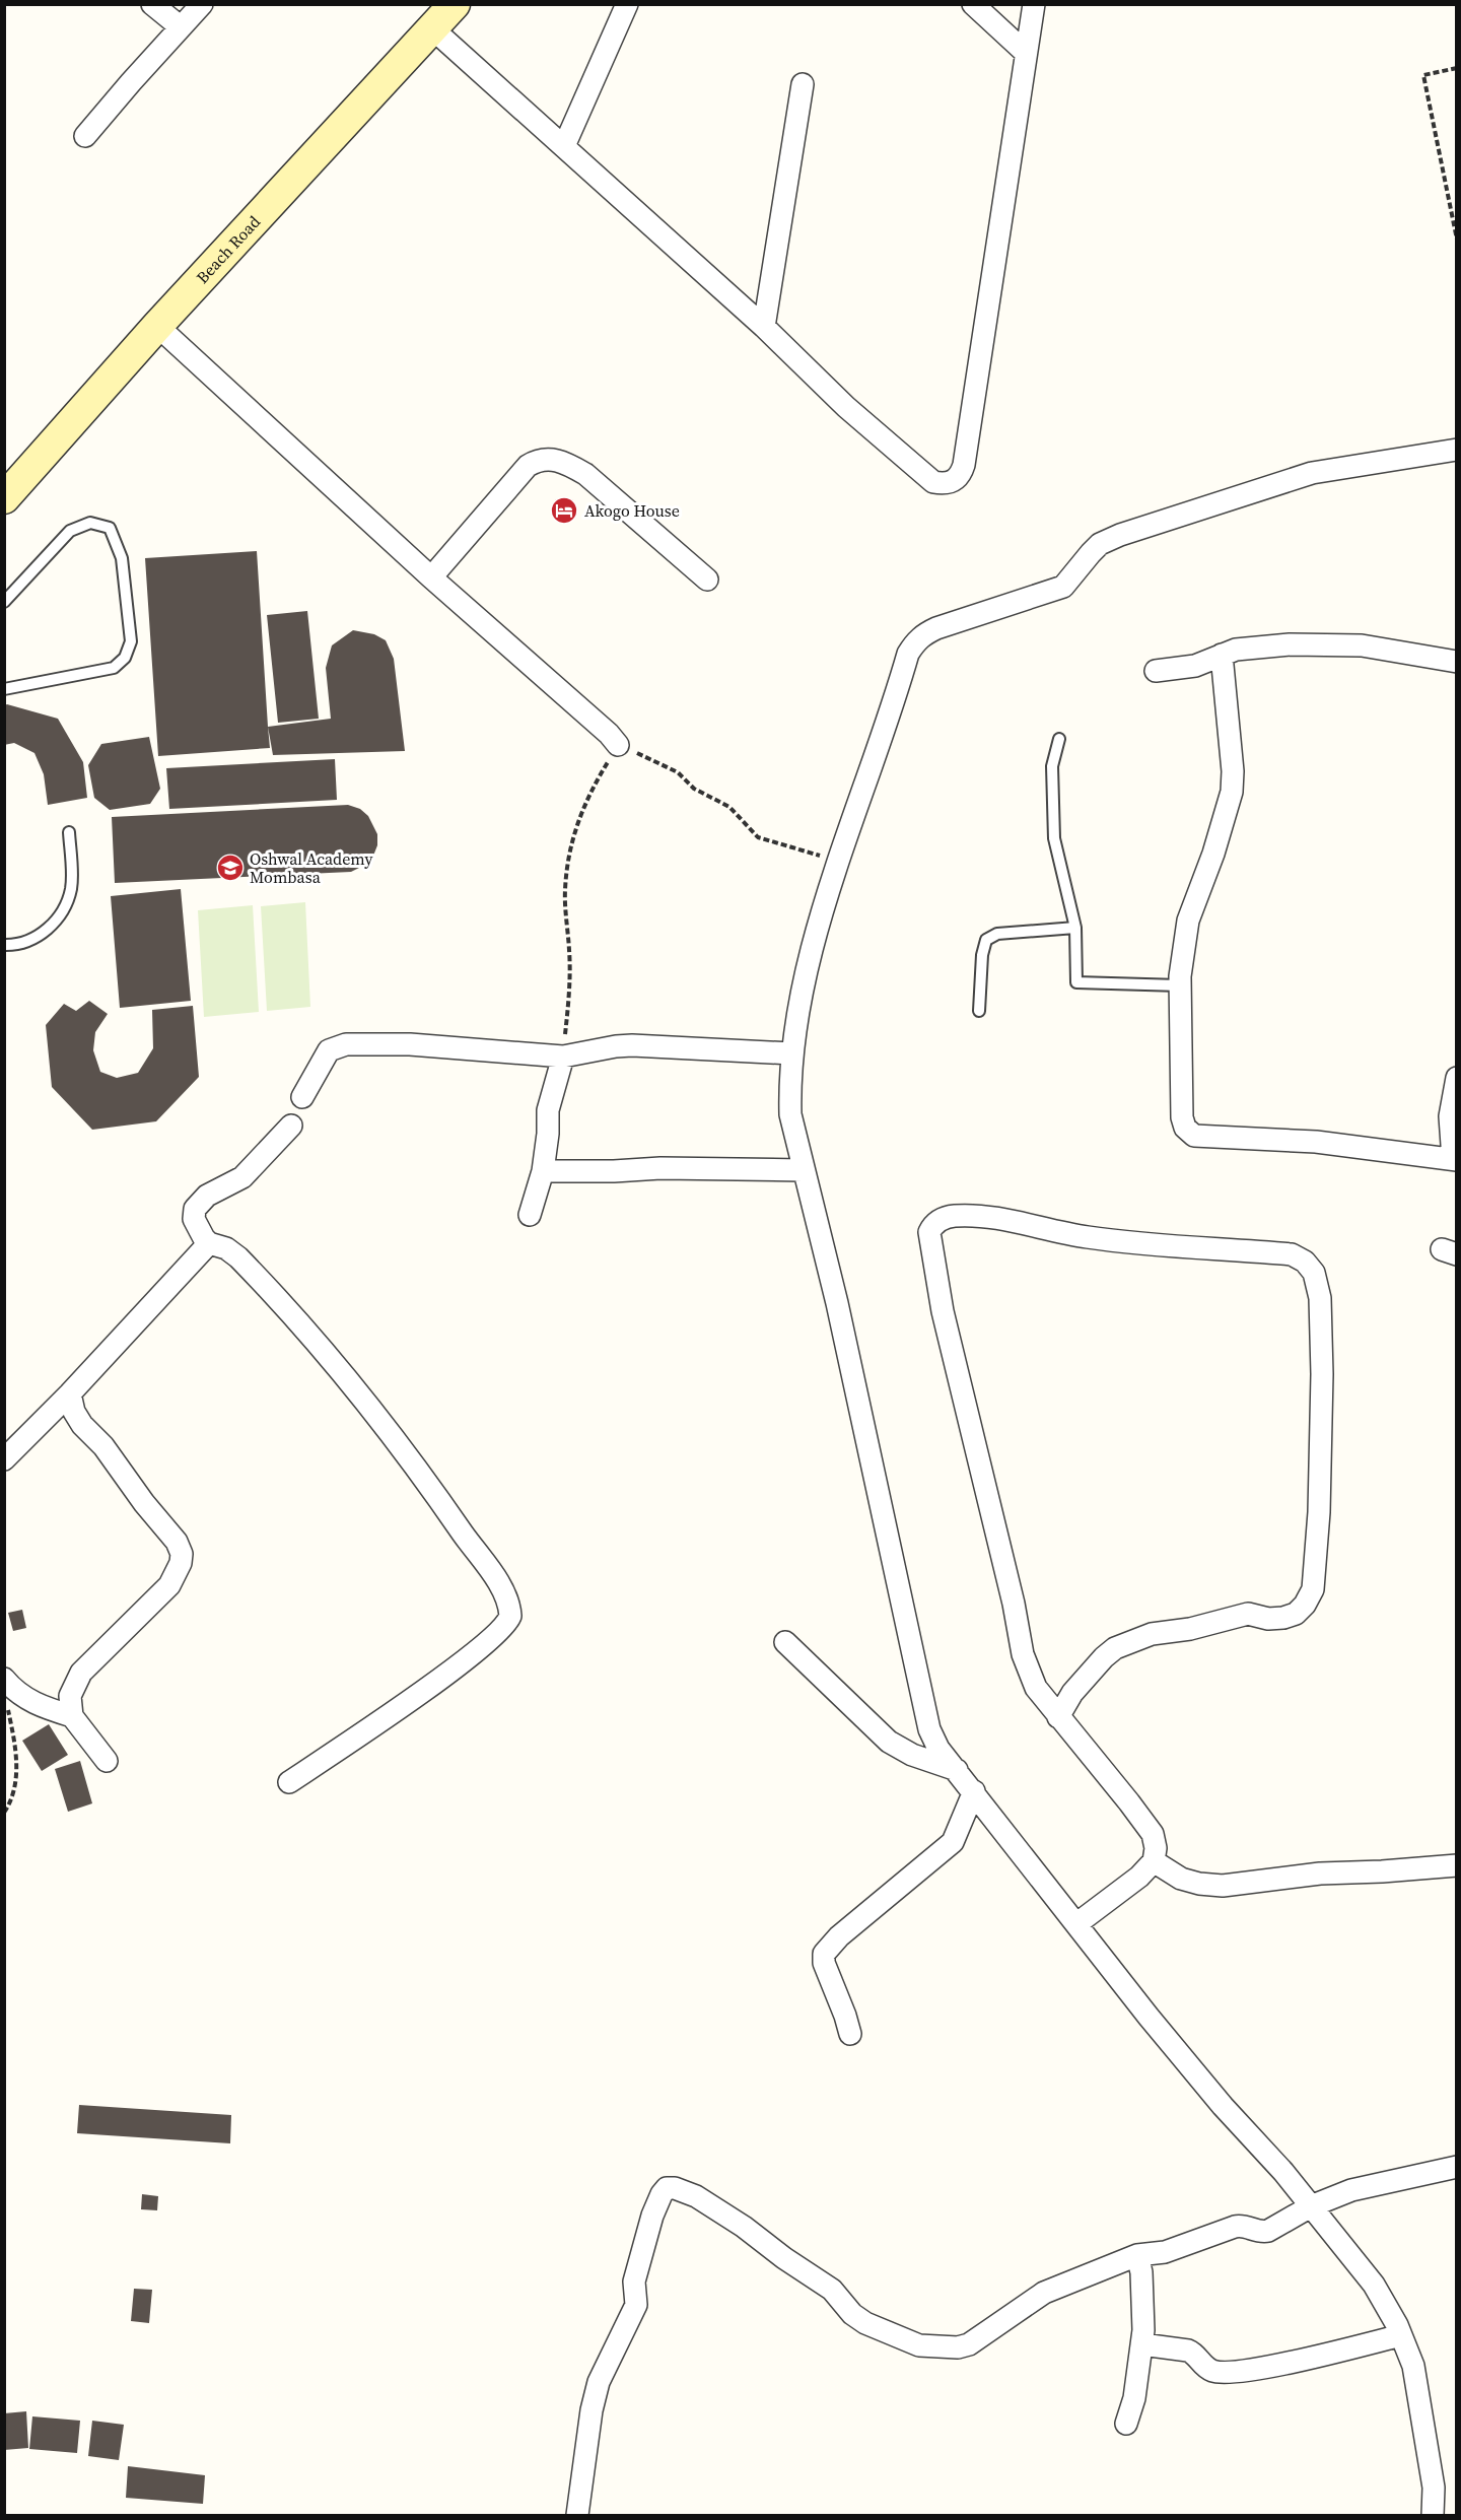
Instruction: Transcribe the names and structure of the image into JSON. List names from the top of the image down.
{
  "streets": {
    "main road": ["Beach Road"]
  },
  "places": {
    "hotel": ["Akogo House"],
    "school or university": ["Oshwal Academy Mombasa"]
  }
}
